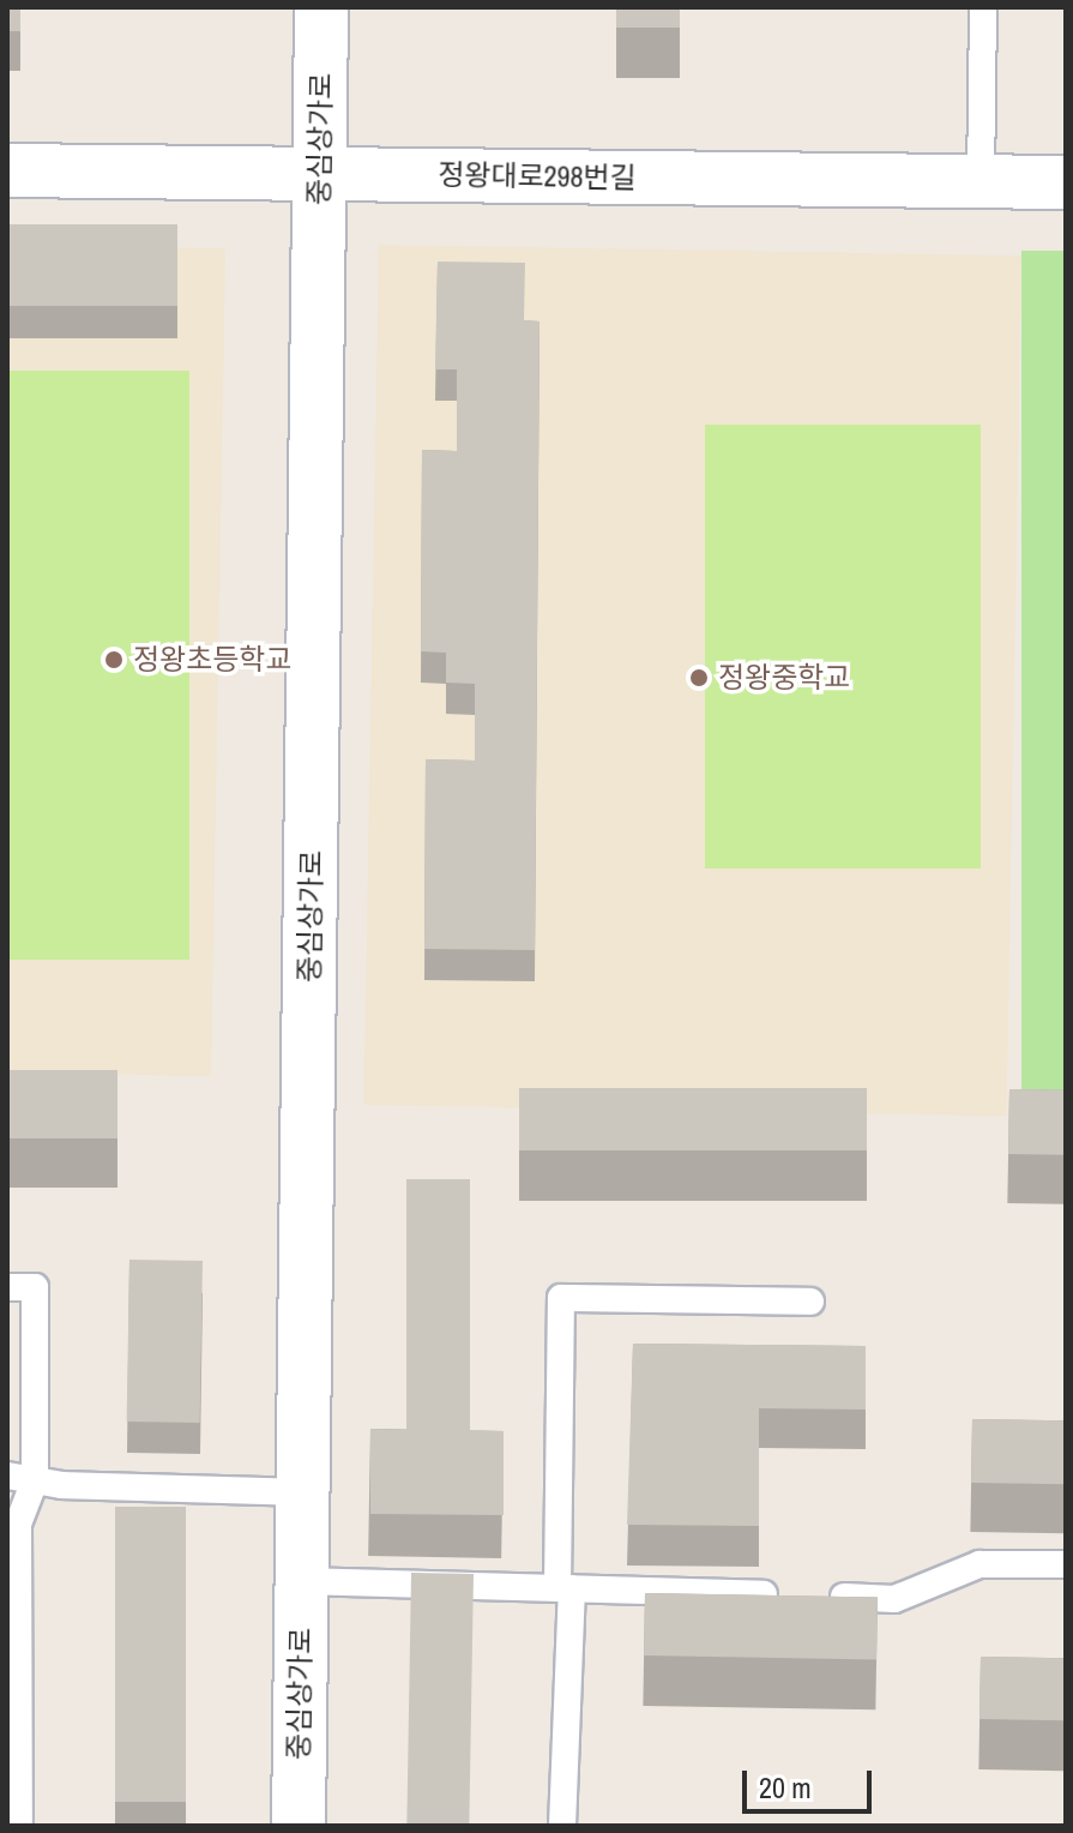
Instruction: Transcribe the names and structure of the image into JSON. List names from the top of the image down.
{
  "streets": {
    "street": ["중심상가로", "정왕대로298번길"]
  },
  "crossings": [
    ["중심상가로", "정왕대로298번길"]
  ],
  "places": ["정왕초등학교", "정왕중학교"],
  "scale_bar": "20 m"
}
